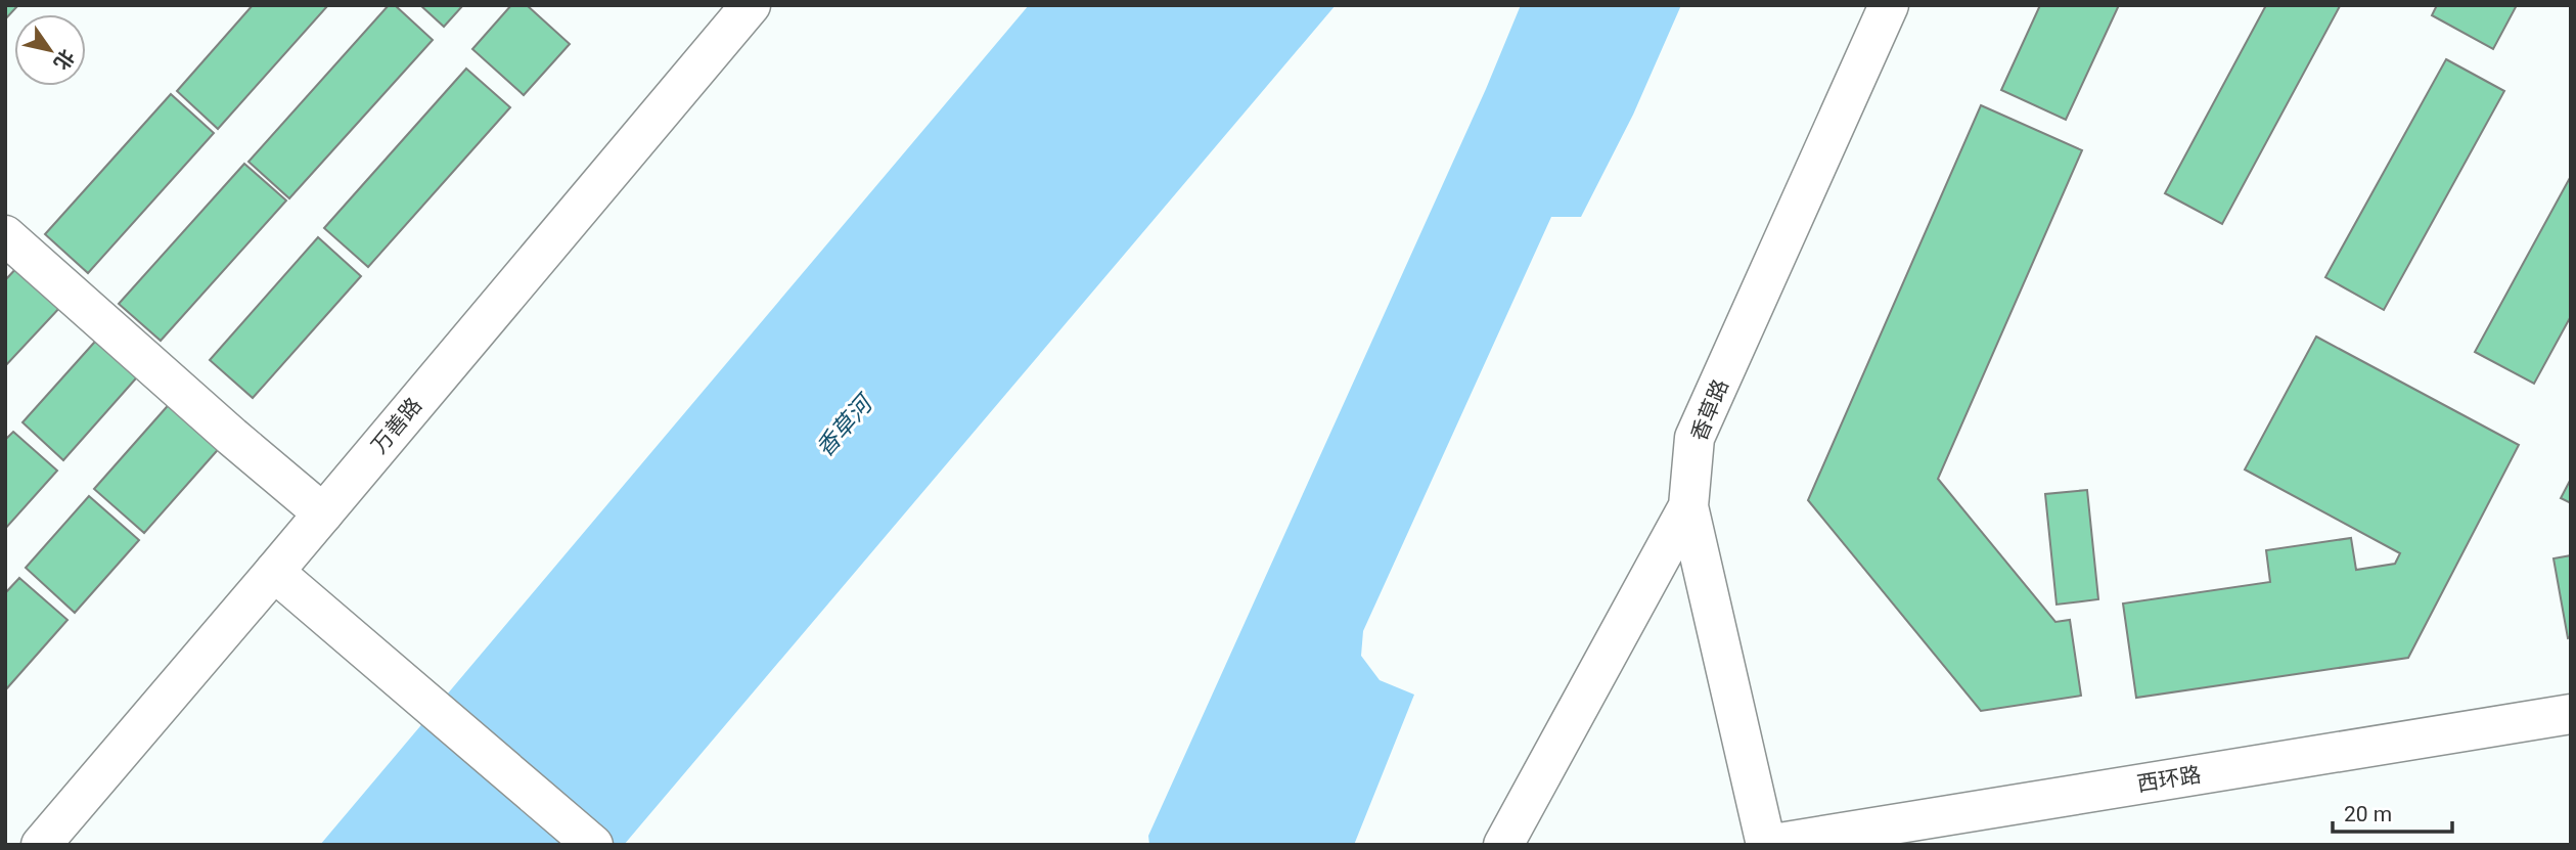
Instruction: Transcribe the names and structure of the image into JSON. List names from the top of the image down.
{
  "streets": {
    "street": ["香草路", "万善路", "西环路"]
  },
  "water": ["香草河"],
  "scale_bar": "20 m",
  "north": "bottom right"
}
